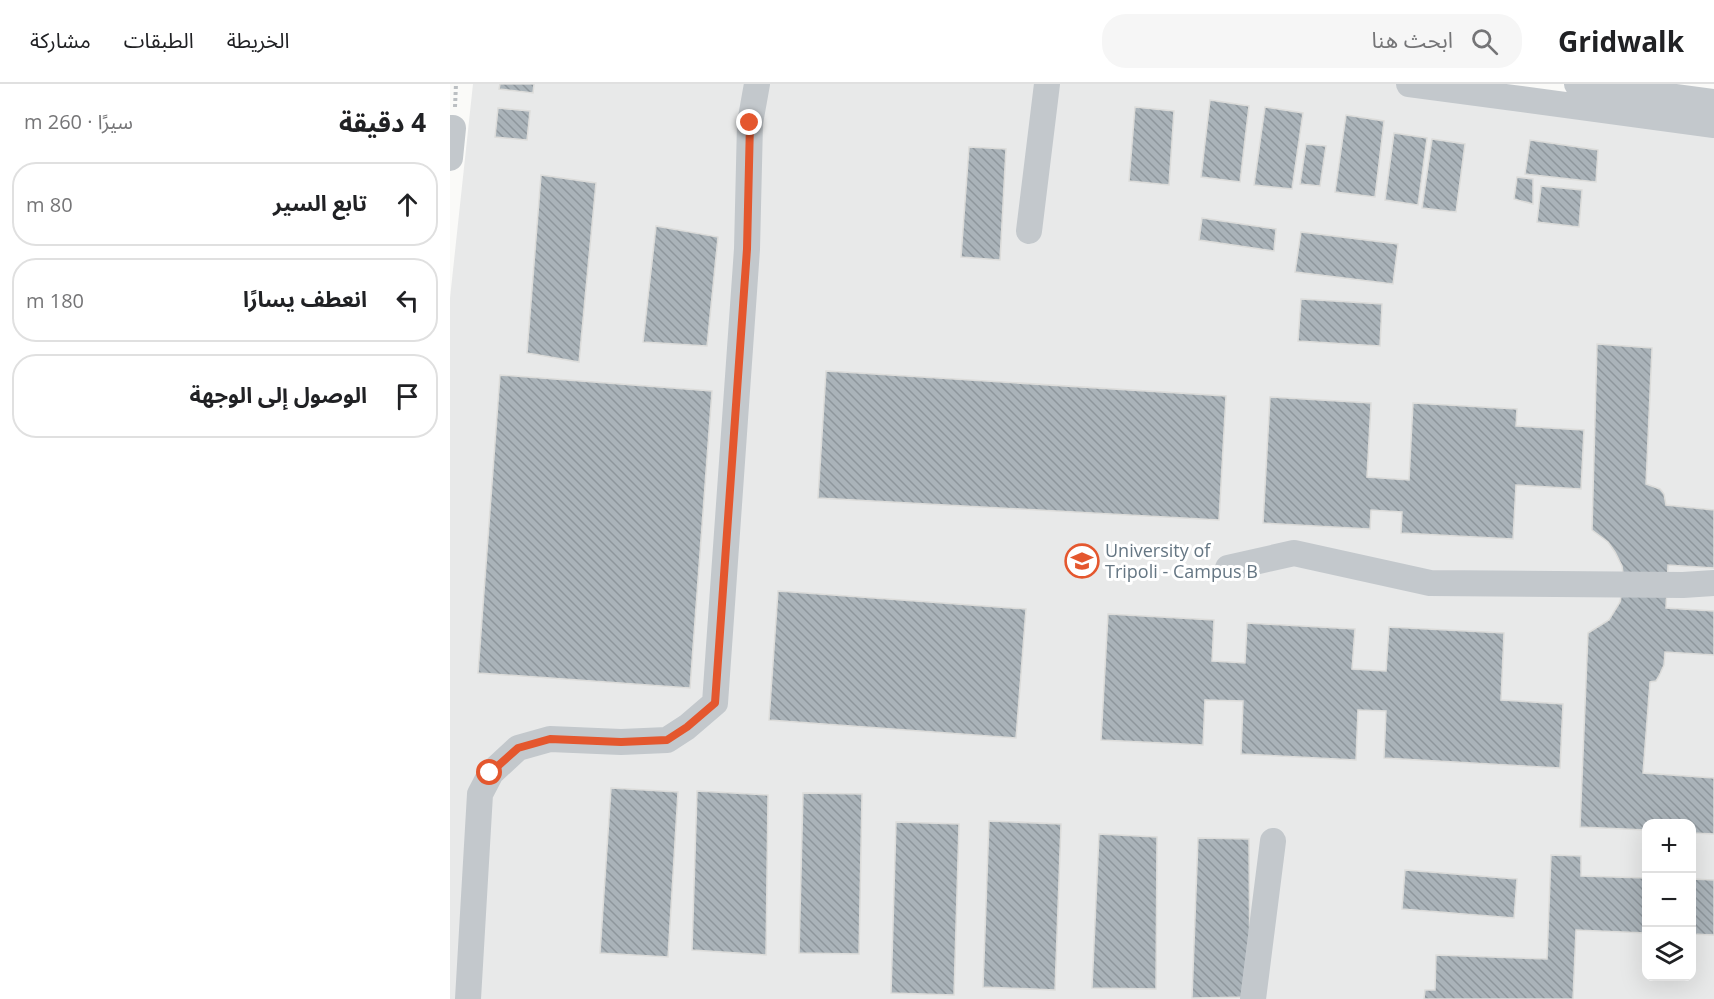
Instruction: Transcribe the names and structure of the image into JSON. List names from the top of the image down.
{
  "places": {
    "school or university": ["University of Tripoli - Campus B"]
  },
  "page": {
    "header": "Gridwalk",
    "search": "ابحث هنا",
    "nav": ["الخريطة", "الطبقات", "مشاركة"],
    "heading": ["4 دقيقة", "سيرًا · 260 m"],
    "list": [
      ["تابع السير", "80 m"],
      ["انعطف يسارًا", "180 m"],
      "الوصول إلى الوجهة"
    ],
    "map_buttons": ["+", "−"]
  }
}
